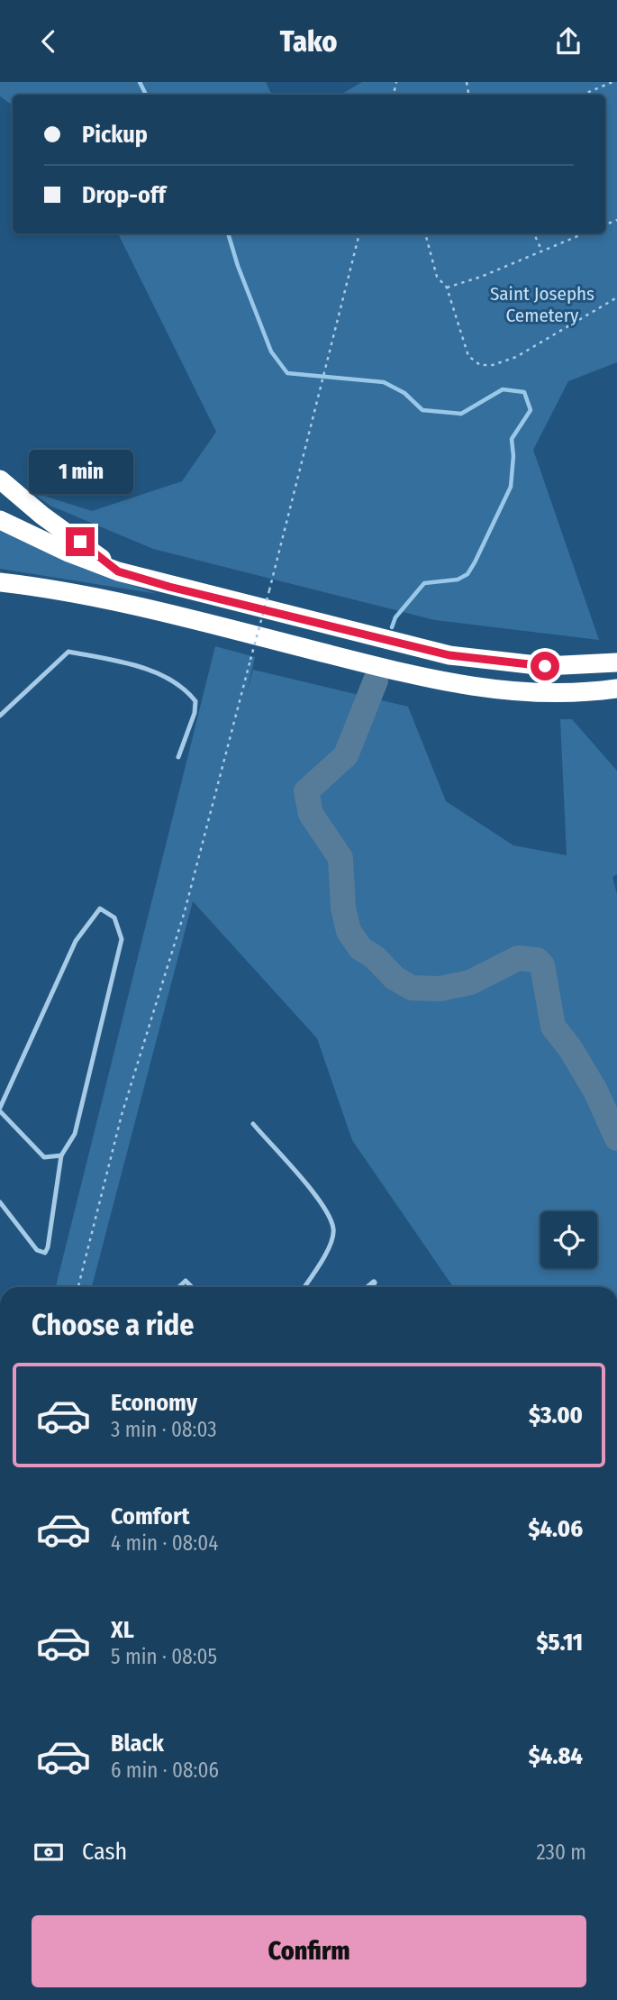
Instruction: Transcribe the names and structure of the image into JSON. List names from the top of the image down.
{
  "parks": ["Saint Josephs Cemetery"],
  "page": {
    "header": "Tako",
    "banner": ["Pickup", "Drop-off"],
    "bubble": "1 min",
    "heading": "Choose a ride",
    "list": [
      {
        "name": "Economy",
        "note": "3 min · 08:03",
        "value": "$3.00"
      },
      {
        "name": "Comfort",
        "note": "4 min · 08:04",
        "value": "$4.06"
      },
      {
        "name": "XL",
        "note": "5 min · 08:05",
        "value": "$5.11"
      },
      {
        "name": "Black",
        "note": "6 min · 08:06",
        "value": "$4.84"
      }
    ],
    "pay": ["Cash", "230 m"],
    "buttons": "Confirm"
  }
}
